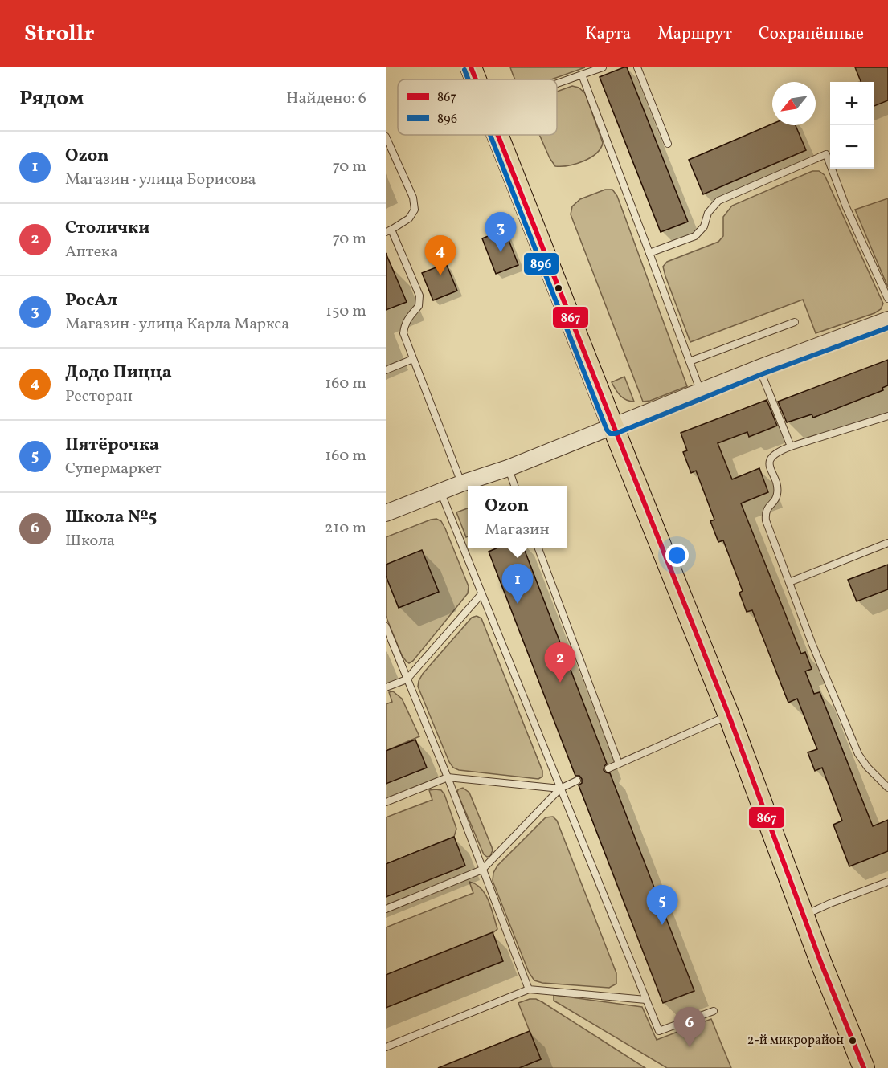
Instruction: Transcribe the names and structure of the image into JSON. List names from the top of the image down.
{
  "places": ["2-й микрорайон"],
  "lines": ["transit line 867", "transit line 896"],
  "legend": ["867", "896"],
  "north": "bottom left",
  "page": {
    "header": "Strollr",
    "nav": ["Карта", "Маршрут", "Сохранённые"],
    "heading": ["Рядом", "Найдено: 6"],
    "map_buttons": ["+", "−"],
    "list": [
      {
        "mark": "1",
        "name": "Ozon",
        "note": "Магазин · улица Борисова",
        "value": "70 m"
      },
      {
        "mark": "2",
        "name": "Столички",
        "note": "Аптека",
        "value": "70 m"
      },
      {
        "mark": "3",
        "name": "РосАл",
        "note": "Магазин · улица Карла Маркса",
        "value": "150 m"
      },
      {
        "mark": "4",
        "name": "Додо Пицца",
        "note": "Ресторан",
        "value": "160 m"
      },
      {
        "mark": "5",
        "name": "Пятёрочка",
        "note": "Супермаркет",
        "value": "160 m"
      },
      {
        "mark": "6",
        "name": "Школа №5",
        "note": "Школа",
        "value": "210 m"
      }
    ],
    "pins": [
      "3",
      "4",
      "1",
      "2",
      "5",
      "6"
    ],
    "popup": ["Ozon", "Магазин"]
  }
}
